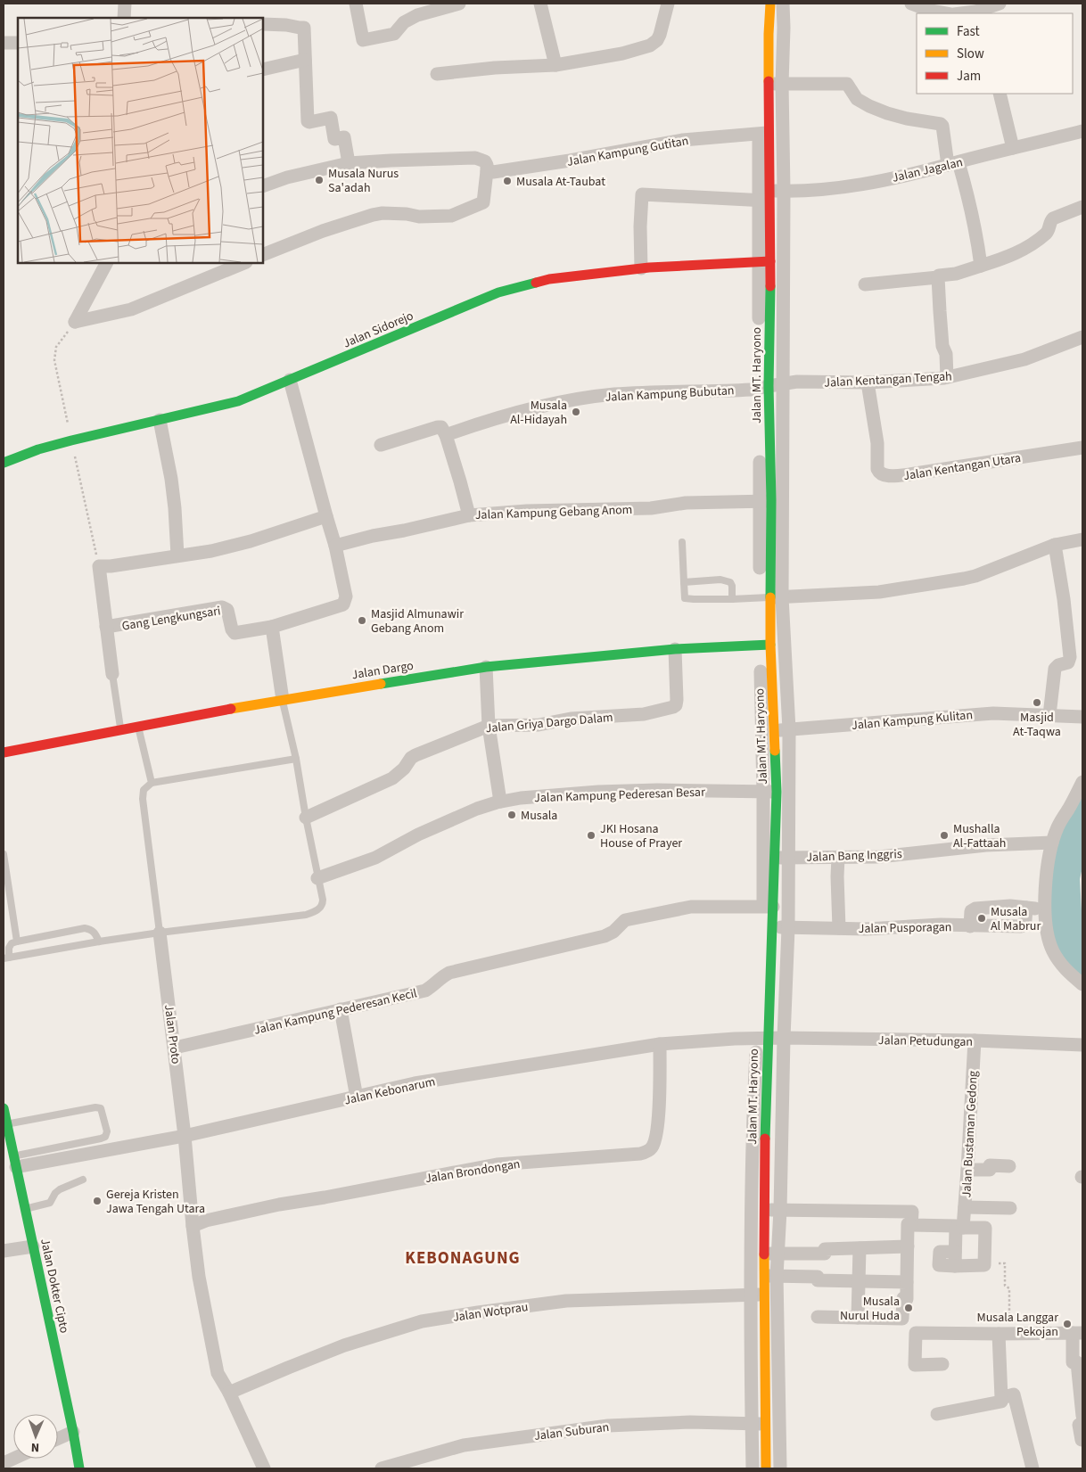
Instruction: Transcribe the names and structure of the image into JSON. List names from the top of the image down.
{
  "streets": {
    "main road": [
      "Jalan Sidorejo",
      "Jalan MT. Haryono",
      "Jalan Dargo",
      "Jalan Dokter Cipto"
    ],
    "street": [
      "Jalan Kampung Gutitan",
      "Jalan Jagalan",
      "Jalan Kentangan Tengah",
      "Jalan Kampung Bubutan",
      "Jalan Kentangan Utara",
      "Jalan Kampung Gebang Anom",
      "Gang Lengkungsari",
      "Jalan Kampung Kulitan",
      "Jalan Griya Dargo Dalam",
      "Jalan Kampung Pederesan Besar",
      "Jalan Bang Inggris",
      "Jalan Pusporagan",
      "Jalan Kampung Pederesan Kecil",
      "Jalan Proto",
      "Jalan Petudungan",
      "Jalan Kebonarum",
      "Jalan Bustaman Gedong",
      "Jalan Brondongan",
      "Jalan Wotprau",
      "Jalan Suburan"
    ]
  },
  "crossings": [
    ["Jalan Jagalan", "Jalan Sidorejo"],
    ["Jalan Sidorejo", "Jalan MT. Haryono"],
    ["Jalan MT. Haryono", "Jalan Kentangan Tengah"],
    ["Jalan MT. Haryono", "Jalan Kampung Bubutan"],
    ["Jalan MT. Haryono", "Jalan Dargo"],
    ["Jalan MT. Haryono", "Jalan Kampung Kulitan"],
    ["Jalan MT. Haryono", "Jalan Kampung Pederesan Besar"],
    ["Jalan MT. Haryono", "Jalan Bang Inggris"],
    ["Jalan MT. Haryono", "Jalan Pusporagan"],
    ["Jalan MT. Haryono", "Jalan Kampung Pederesan Kecil"],
    ["Jalan MT. Haryono", "Jalan Petudungan"],
    ["Jalan MT. Haryono", "Jalan Kebonarum"],
    ["Jalan Kentangan Tengah", "Jalan Kampung Bubutan"],
    ["Jalan Kentangan Tengah", "Jalan Kentangan Utara"],
    ["Jalan Dargo", "Jalan Griya Dargo Dalam"],
    ["Jalan Kampung Pederesan Kecil", "Jalan Proto"],
    ["Jalan Proto", "Jalan Kebonarum"],
    ["Jalan Proto", "Jalan Brondongan"],
    ["Jalan Proto", "Jalan Wotprau"],
    ["Jalan Petudungan", "Jalan Kebonarum"],
    ["Jalan Petudungan", "Jalan Bustaman Gedong"],
    ["Jalan Kebonarum", "Jalan Brondongan"],
    ["Jalan Kebonarum", "Jalan Dokter Cipto"]
  ],
  "districts": ["KEBONAGUNG"],
  "places": [
    "Musala Nurus Sa'adah",
    "Musala At-Taubat",
    "Musala Al-Hidayah",
    "Masjid Almunawir Gebang Anom",
    "Masjid At-Taqwa",
    "Musala",
    "JKI Hosana House of Prayer",
    "Mushalla Al-Fattaah",
    "Musala Al Mabrur",
    "Gereja Kristen Jawa Tengah Utara",
    "Musala Nurul Huda",
    "Musala Langgar Pekojan"
  ],
  "legend": ["Fast", "Slow", "Jam"],
  "north": "bottom"
}
